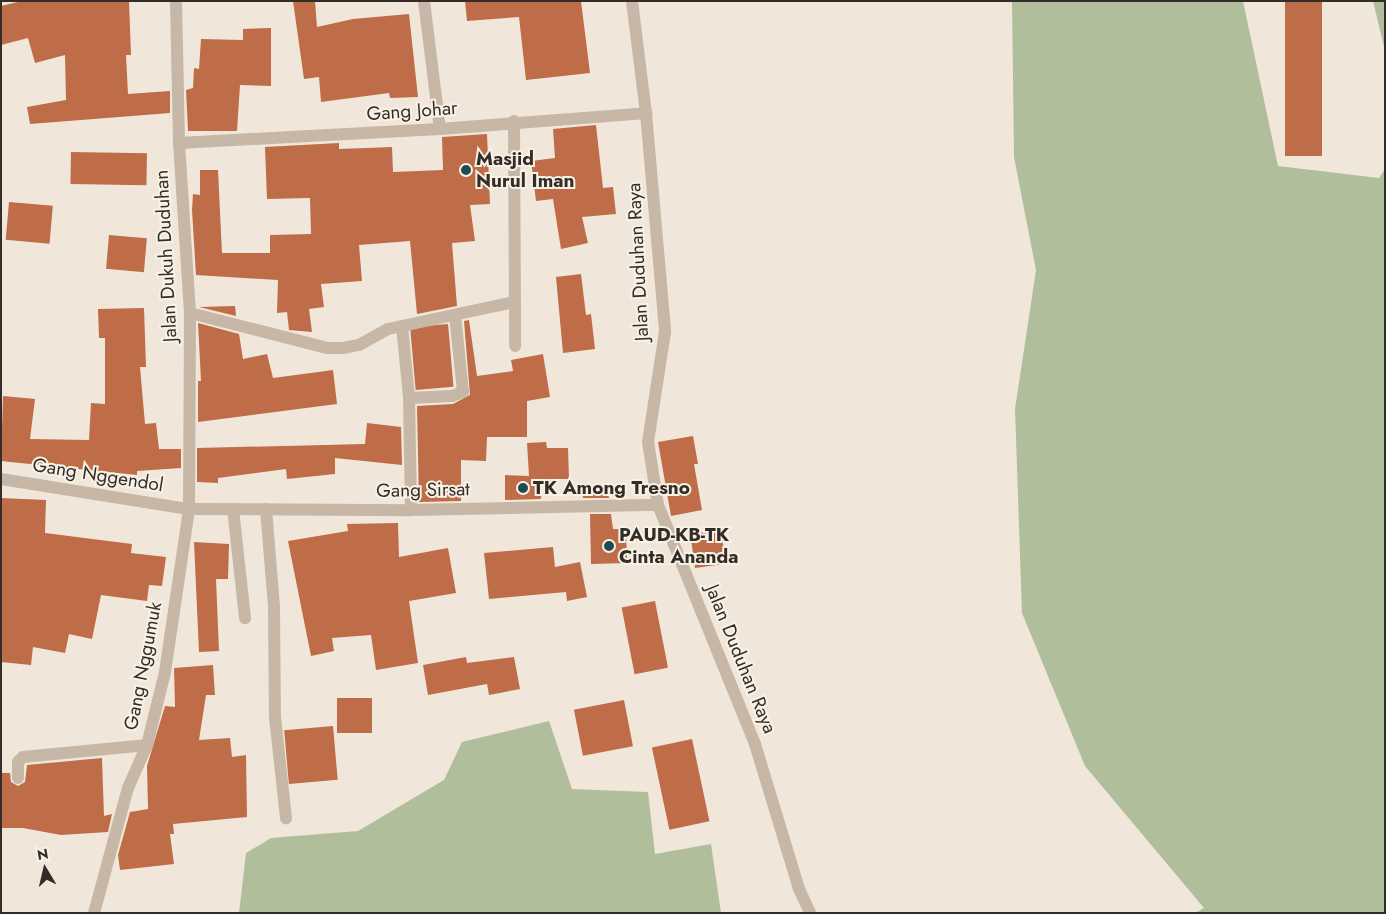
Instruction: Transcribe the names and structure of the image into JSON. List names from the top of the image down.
{
  "streets": {
    "street": [
      "Gang Johar",
      "Jalan Dukuh Duduhan",
      "Jalan Duduhan Raya",
      "Gang Nggendol",
      "Gang Sirsat",
      "Gang Nggumuk"
    ]
  },
  "crossings": [
    ["Gang Johar", "Jalan Dukuh Duduhan"],
    ["Gang Johar", "Jalan Duduhan Raya"],
    ["Jalan Dukuh Duduhan", "Gang Nggendol"],
    ["Jalan Dukuh Duduhan", "Gang Sirsat"],
    ["Jalan Dukuh Duduhan", "Gang Nggumuk"],
    ["Jalan Duduhan Raya", "Gang Sirsat"],
    ["Gang Nggendol", "Gang Sirsat"],
    ["Gang Nggendol", "Gang Nggumuk"],
    ["Gang Sirsat", "Gang Nggumuk"]
  ],
  "places": ["Masjid Nurul Iman", "TK Among Tresno", "PAUD-KB-TK Cinta Ananda"],
  "north": "top"
}
